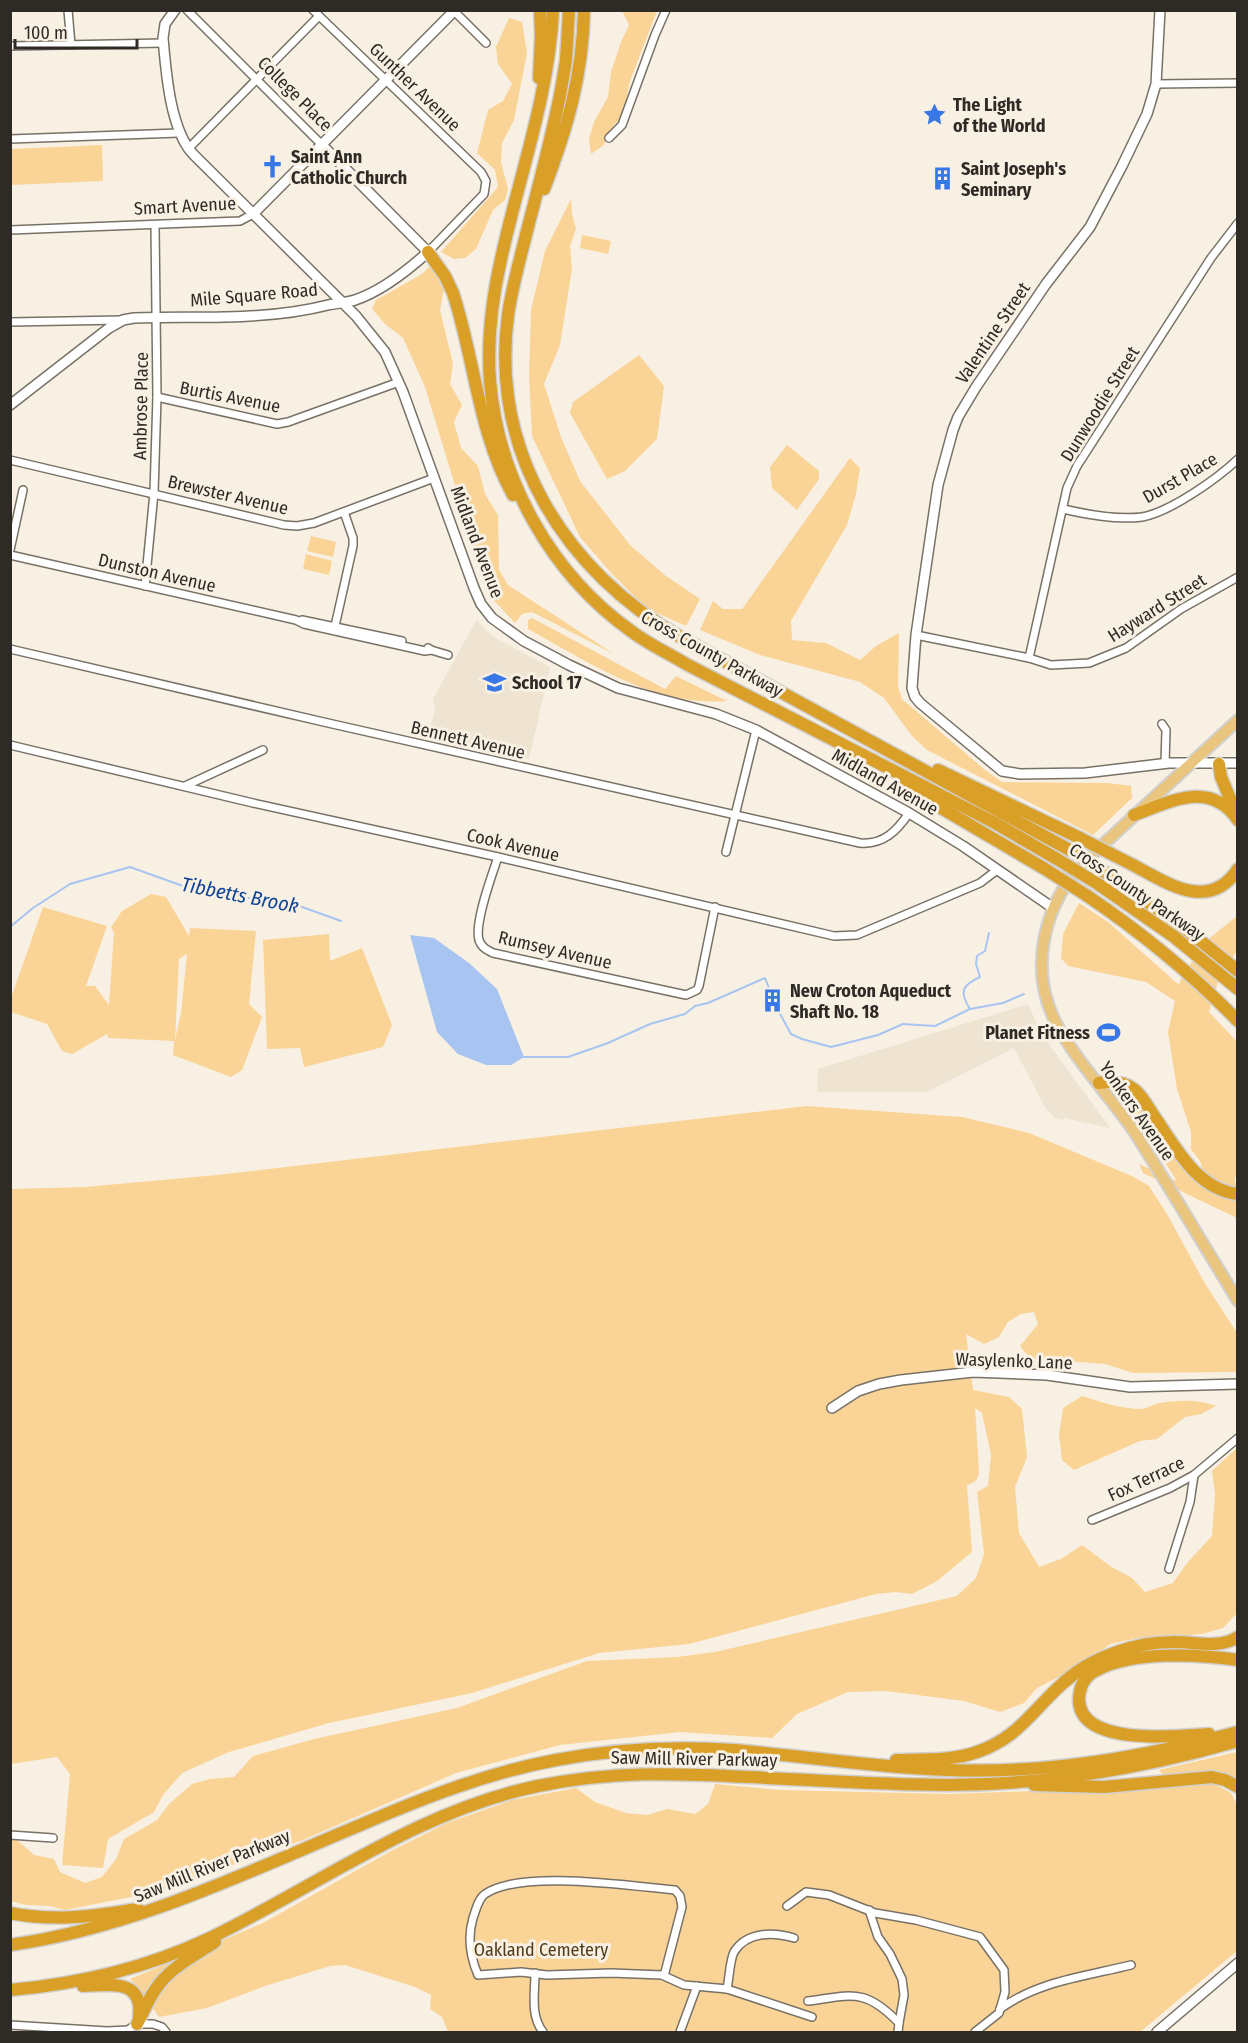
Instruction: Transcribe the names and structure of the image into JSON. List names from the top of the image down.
{
  "streets": {
    "highway": ["Cross County Parkway", "Saw Mill River Parkway"],
    "main road": ["Yonkers Avenue"],
    "street": [
      "Gunther Avenue",
      "College Place",
      "Smart Avenue",
      "Mile Square Road",
      "Valentine Street",
      "Burtis Avenue",
      "Dunwoodie Street",
      "Ambrose Place",
      "Durst Place",
      "Brewster Avenue",
      "Midland Avenue",
      "Dunston Avenue",
      "Hayward Street",
      "Bennett Avenue",
      "Cook Avenue",
      "Rumsey Avenue",
      "Wasylenko Lane",
      "Fox Terrace"
    ]
  },
  "crossings": [
    ["Gunther Avenue", "Smart Avenue"],
    ["Gunther Avenue", "Mile Square Road"],
    ["College Place", "Smart Avenue"],
    ["College Place", "Mile Square Road"],
    ["Smart Avenue", "Ambrose Place"],
    ["Smart Avenue", "Midland Avenue"],
    ["Mile Square Road", "Ambrose Place"],
    ["Mile Square Road", "Midland Avenue"],
    ["Valentine Street", "Hayward Street"],
    ["Burtis Avenue", "Ambrose Place"],
    ["Burtis Avenue", "Midland Avenue"],
    ["Dunwoodie Street", "Durst Place"],
    ["Dunwoodie Street", "Hayward Street"],
    ["Ambrose Place", "Brewster Avenue"],
    ["Ambrose Place", "Dunston Avenue"],
    ["Brewster Avenue", "Midland Avenue"],
    ["Midland Avenue", "Bennett Avenue"],
    ["Midland Avenue", "Cook Avenue"],
    ["Midland Avenue", "Yonkers Avenue"],
    ["Cook Avenue", "Rumsey Avenue"]
  ],
  "water": ["Tibbetts Brook"],
  "parks": ["Oakland Cemetery"],
  "places": {
    "place": ["The Light of the World"],
    "church": ["Saint Ann Catholic Church"],
    "building": ["Saint Joseph's Seminary", "New Croton Aqueduct Shaft No. 18"],
    "school or university": ["School 17"],
    "sports": ["Planet Fitness"]
  },
  "scale_bar": "100 m"
}
